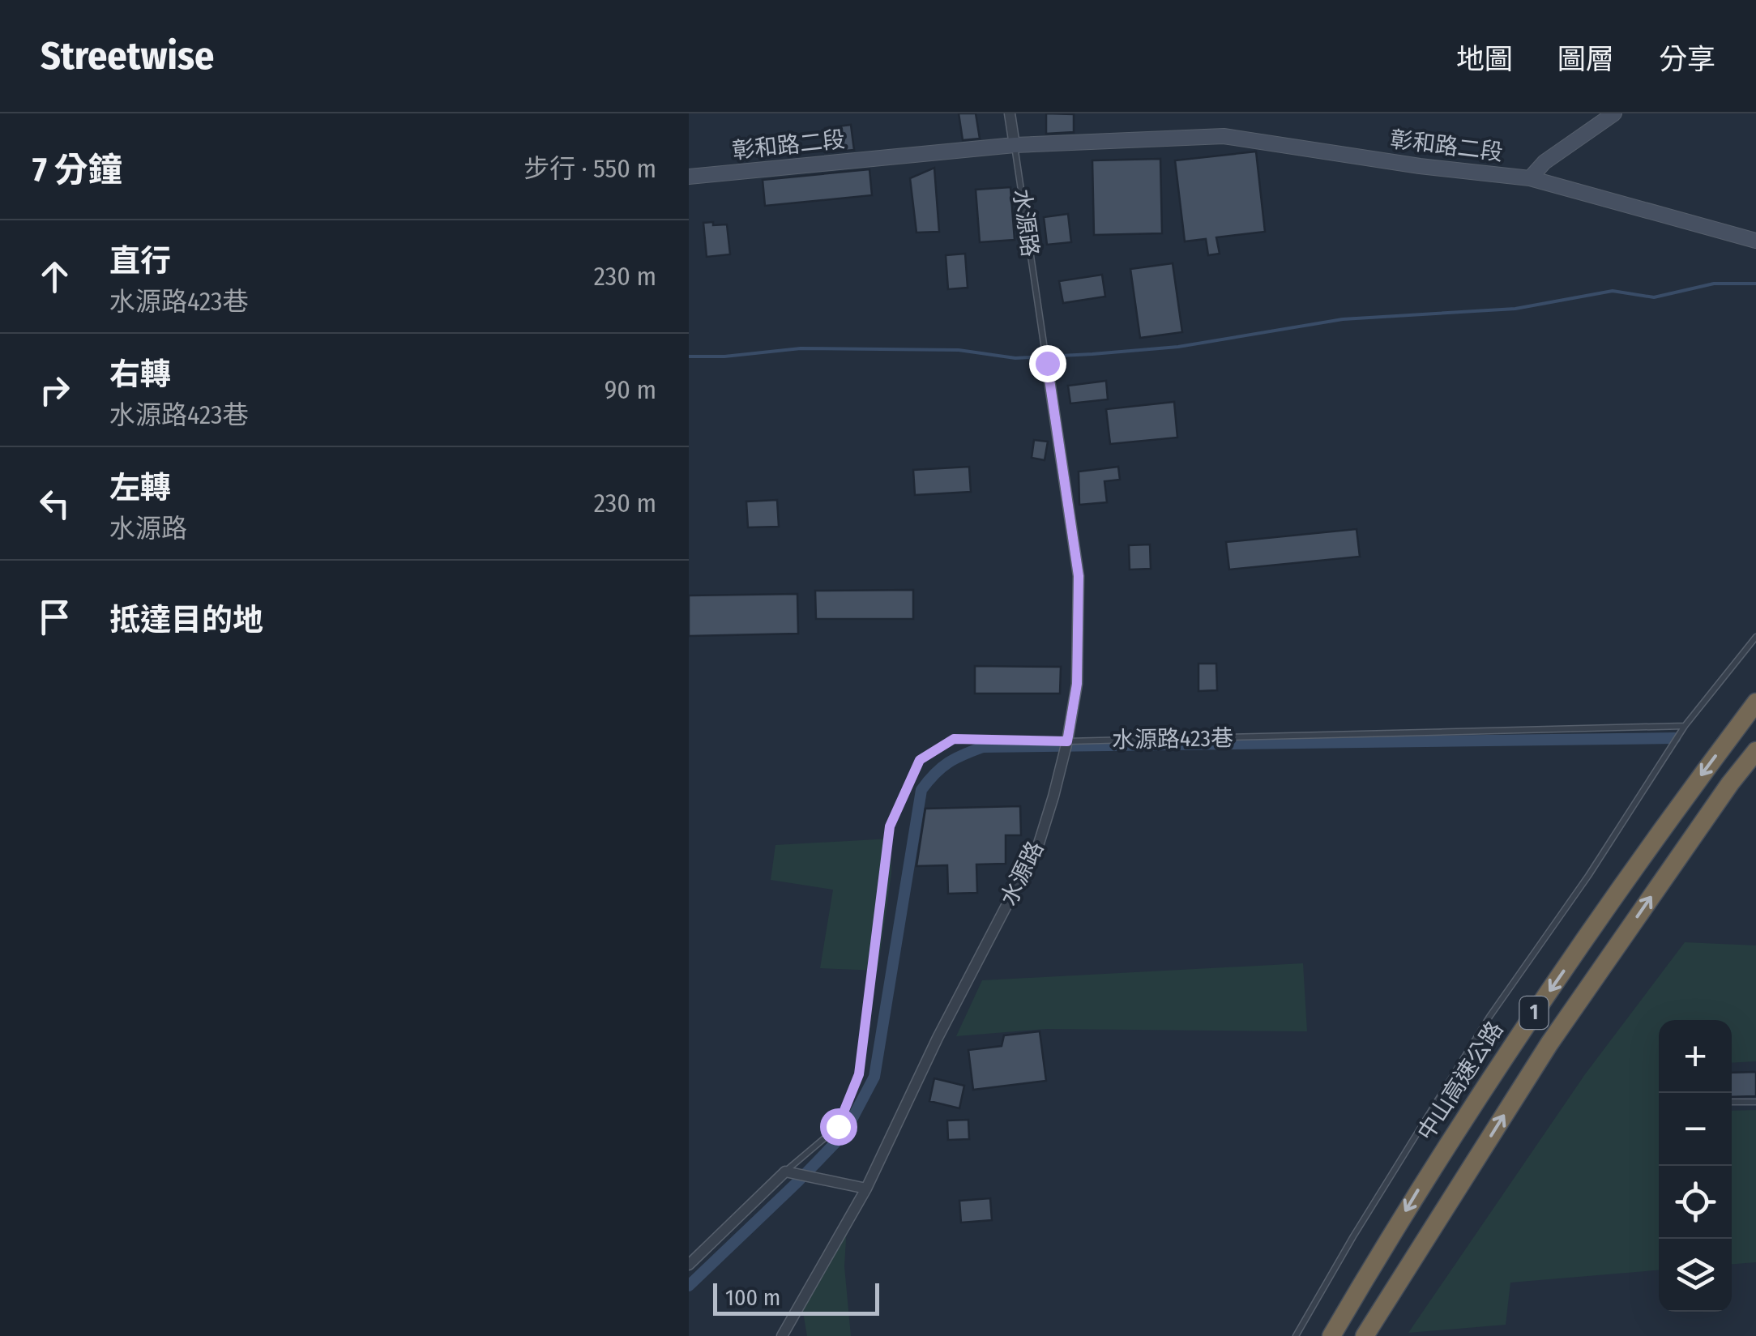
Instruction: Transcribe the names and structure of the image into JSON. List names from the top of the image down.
{
  "streets": {
    "highway": ["1", "中山高速公路"],
    "street": ["彰和路二段", "水源路"],
    "lane": ["水源路423巷"]
  },
  "crossings": [
    ["彰和路二段", "水源路"],
    ["水源路", "水源路423巷"]
  ],
  "scale_bar": "100 m",
  "page": {
    "header": "Streetwise",
    "nav": ["地圖", "圖層", "分享"],
    "heading": ["7 分鐘", "步行 · 550 m"],
    "list": [
      ["直行", "水源路423巷", "230 m"],
      ["右轉", "水源路423巷", "90 m"],
      ["左轉", "水源路", "230 m"],
      "抵達目的地"
    ],
    "map_buttons": ["+", "−"],
    "scale": "100 m"
  }
}
